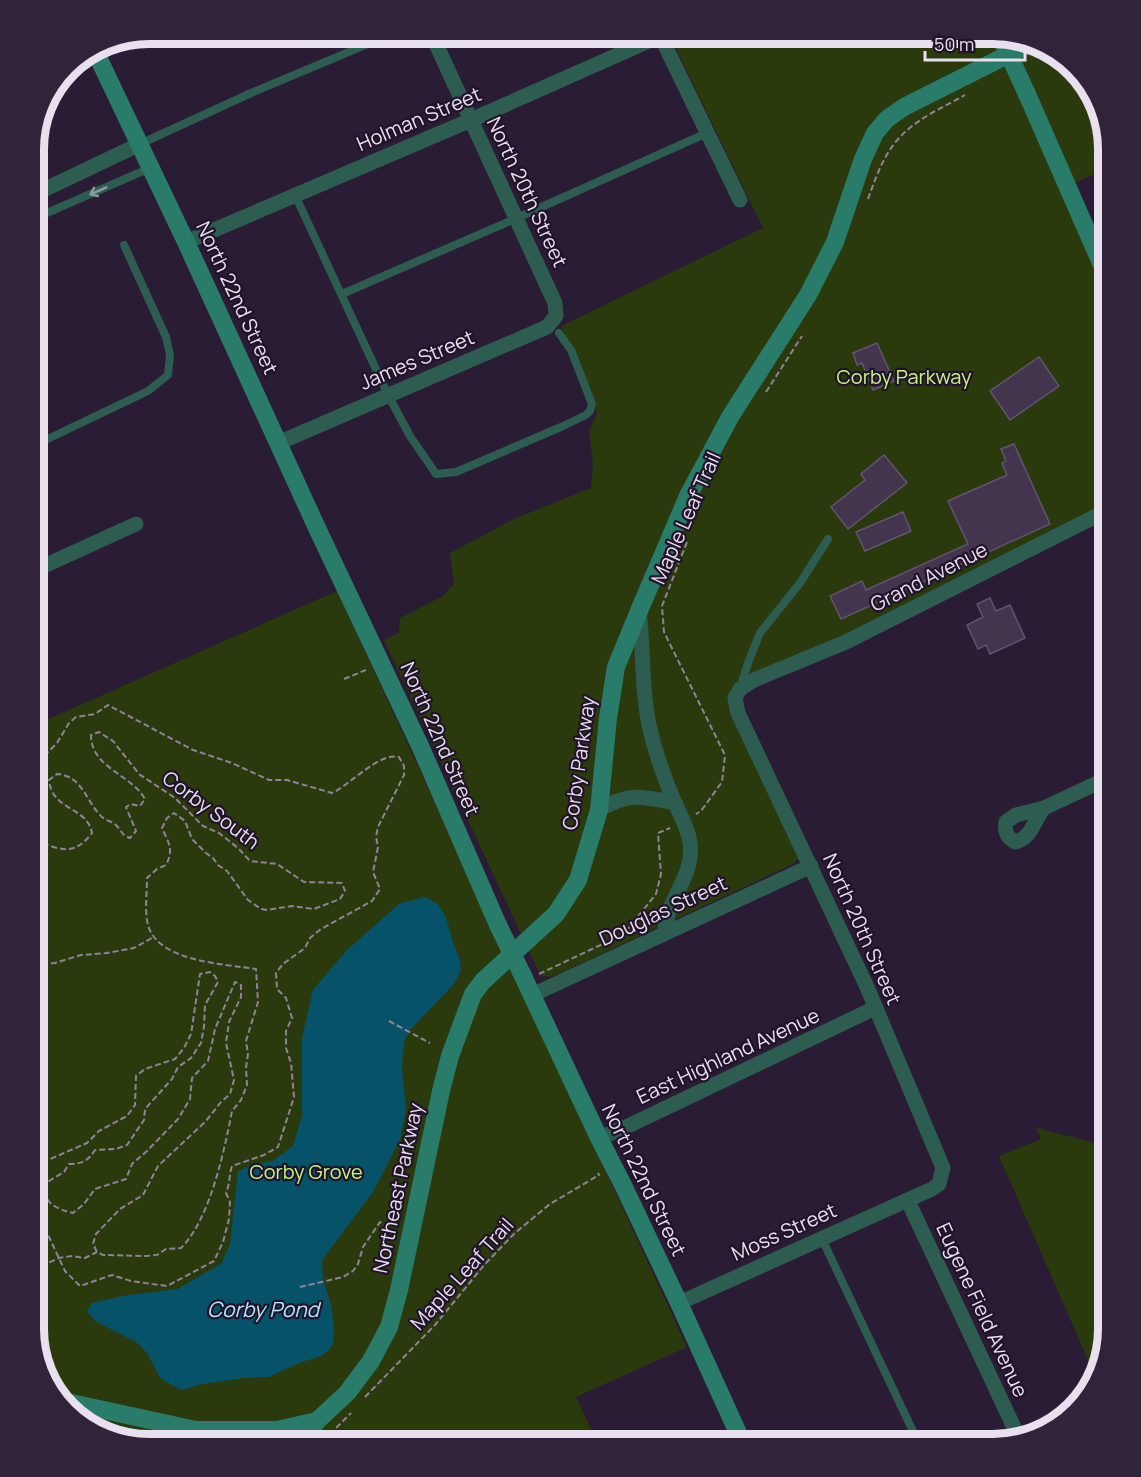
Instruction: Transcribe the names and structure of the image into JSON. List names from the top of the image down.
{
  "streets": {
    "street": [
      "Holman Street",
      "North 20th Street",
      "North 22nd Street",
      "James Street",
      "Grand Avenue",
      "Corby Parkway",
      "Douglas Street",
      "East Highland Avenue",
      "Northeast Parkway",
      "Moss Street",
      "Eugene Field Avenue"
    ],
    "path": ["Maple Leaf Trail", "Corby South"]
  },
  "crossings": [
    ["Holman Street", "North 20th Street"],
    ["Holman Street", "North 22nd Street"],
    ["North 20th Street", "James Street"],
    ["North 20th Street", "Grand Avenue"],
    ["North 20th Street", "Douglas Street"],
    ["North 20th Street", "East Highland Avenue"],
    ["North 20th Street", "Moss Street"],
    ["North 20th Street", "Eugene Field Avenue"],
    ["North 22nd Street", "James Street"],
    ["North 22nd Street", "Maple Leaf Trail"],
    ["North 22nd Street", "Douglas Street"],
    ["North 22nd Street", "East Highland Avenue"],
    ["North 22nd Street", "Moss Street"],
    ["Maple Leaf Trail", "Douglas Street"],
    ["Corby Parkway", "Northeast Parkway"],
    ["Moss Street", "Eugene Field Avenue"]
  ],
  "water": ["Corby Pond"],
  "parks": ["Corby Parkway", "Corby Grove"],
  "scale_bar": "50 m"
}
